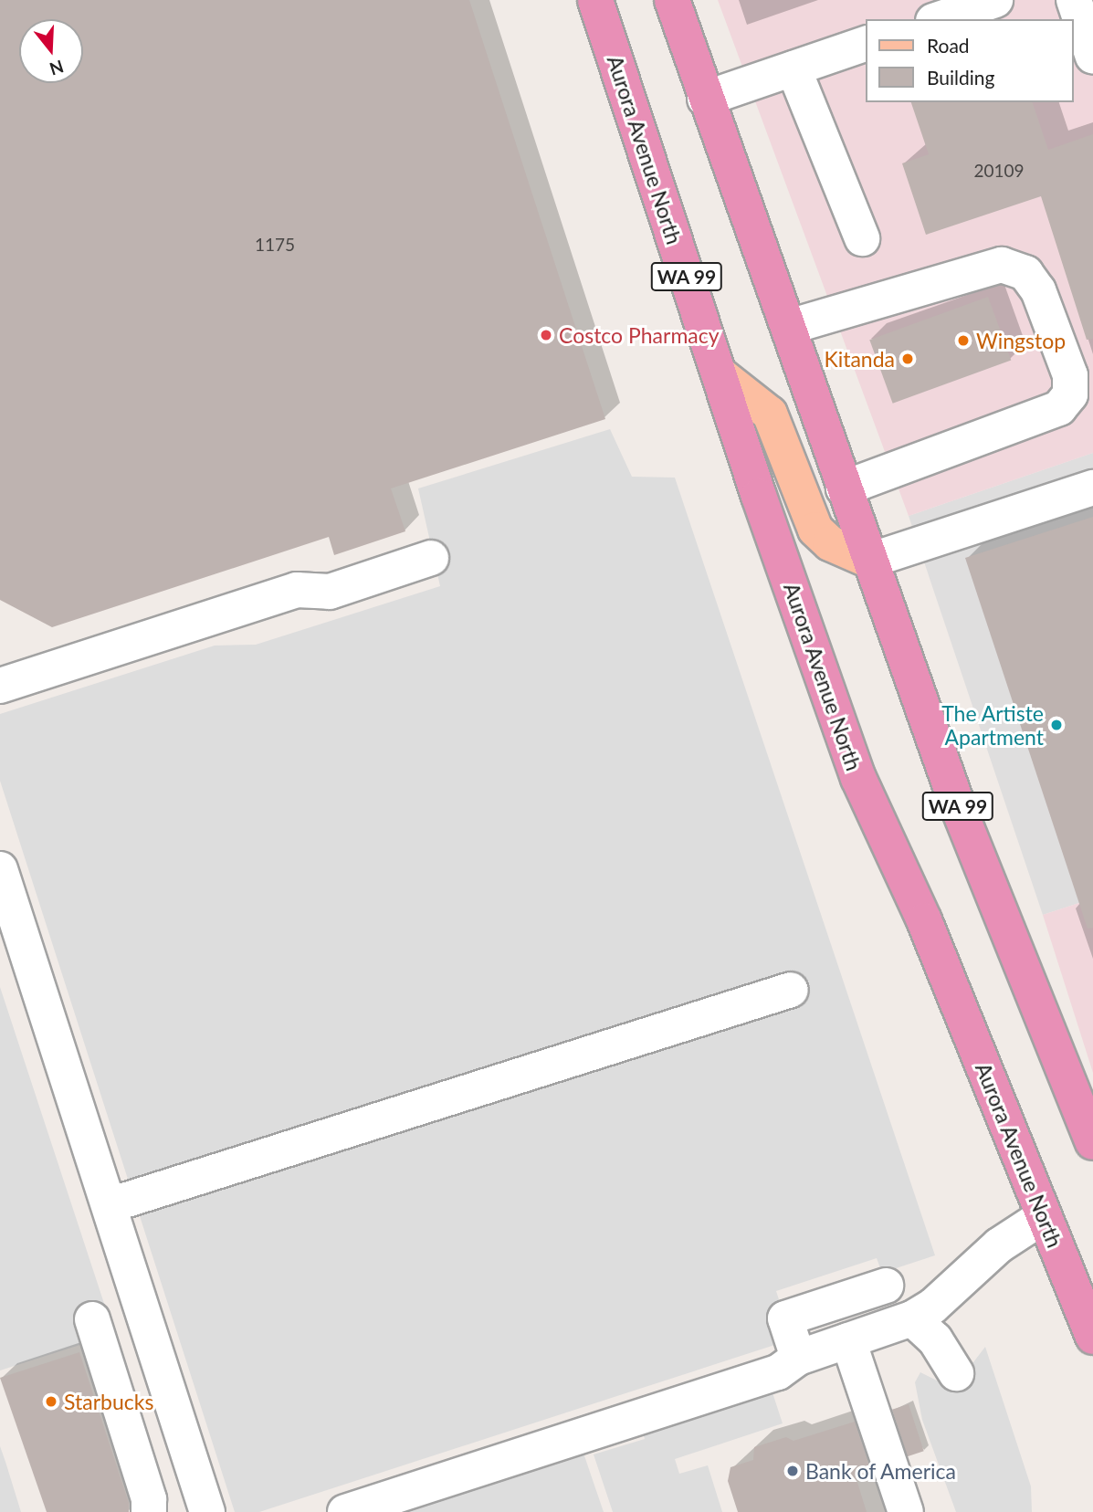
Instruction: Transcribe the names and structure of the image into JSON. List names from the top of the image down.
{
  "streets": {
    "highway": ["Aurora Avenue North", "WA 99"]
  },
  "places": [
    "Costco Pharmacy",
    "Wingstop",
    "Kitanda",
    "The Artiste Apartment",
    "Starbucks",
    "Bank of America"
  ],
  "house_numbers": ["20109", "1175"],
  "legend": ["Road", "Building"],
  "north": "bottom"
}
